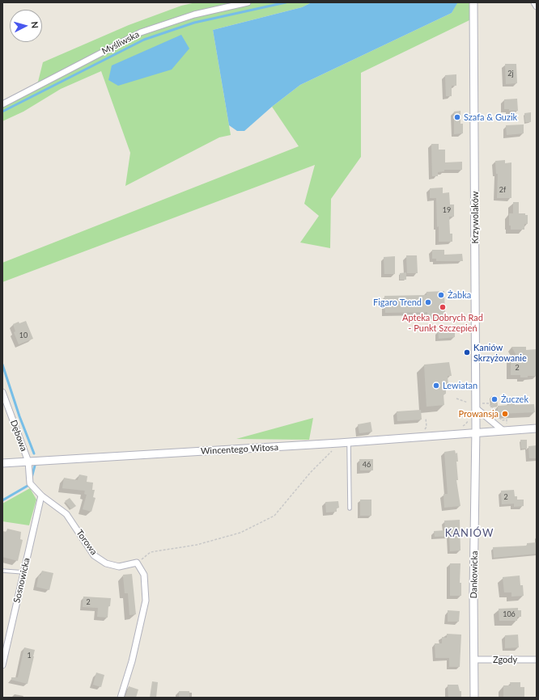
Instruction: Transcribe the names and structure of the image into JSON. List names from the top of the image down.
{
  "streets": {
    "street": [
      "Myśliwska",
      "Krzywolaków",
      "Dębowa",
      "Wincentego Witosa",
      "Torowa",
      "Dankowicka",
      "Sosnowicka",
      "Zgody"
    ]
  },
  "crossings": [
    ["Krzywolaków", "Wincentego Witosa"],
    ["Krzywolaków", "Dankowicka"],
    ["Dębowa", "Wincentego Witosa"],
    ["Dębowa", "Torowa"],
    ["Wincentego Witosa", "Torowa"],
    ["Wincentego Witosa", "Dankowicka"],
    ["Torowa", "Sosnowicka"],
    ["Dankowicka", "Zgody"]
  ],
  "districts": ["KANIÓW"],
  "places": [
    "Szafa & Guzik",
    "Żabka",
    "Figaro Trend",
    "Apteka Dobrych Rad - Punkt Szczepień",
    "Kaniów Skrzyżowanie",
    "Lewiatan",
    "Żuczek",
    "Prowansja"
  ],
  "house_numbers": [
    "2j",
    "2f",
    "19",
    "10",
    "2",
    "46",
    "2",
    "2",
    "106",
    "1"
  ],
  "north": "right"
}
